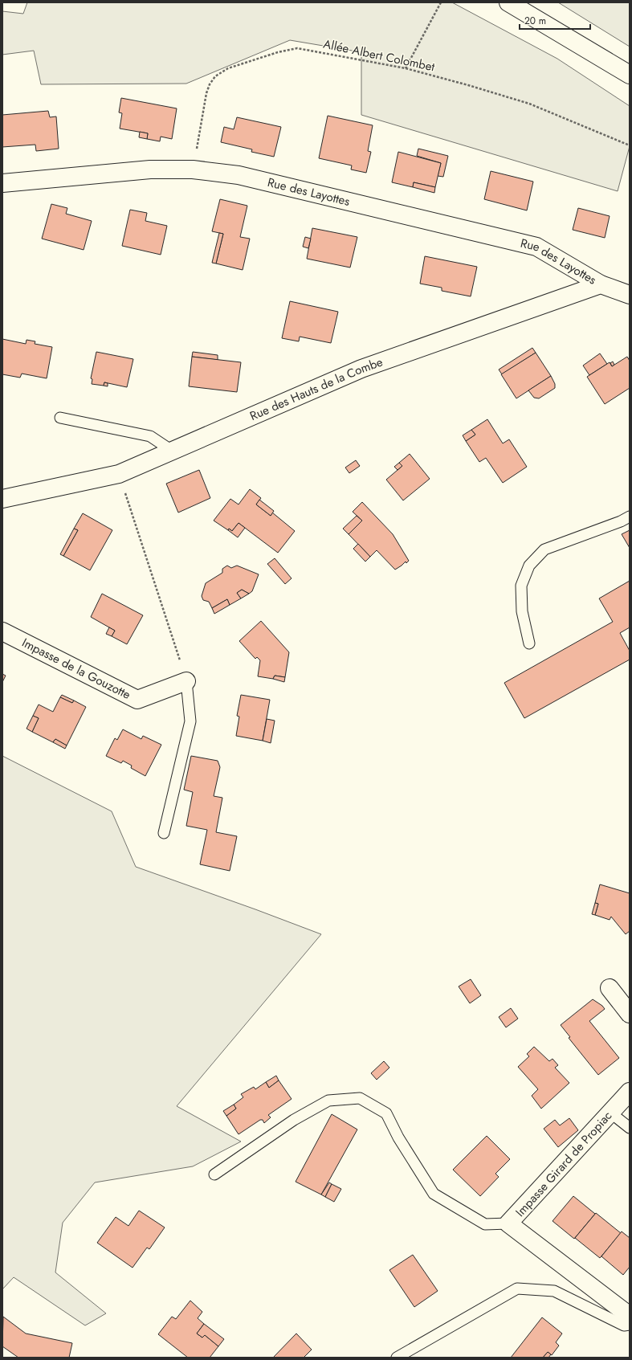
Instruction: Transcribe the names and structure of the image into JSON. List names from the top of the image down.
{
  "streets": {
    "street": [
      "Rue des Layottes",
      "Rue des Hauts de la Combe",
      "Impasse de la Gouzotte",
      "Impasse Girard de Propiac"
    ],
    "path": ["Allée Albert Colombet"]
  },
  "crossings": [
    ["Allée Albert Colombet", "Rue des Layottes"],
    ["Rue des Layottes", "Rue des Hauts de la Combe"]
  ],
  "scale_bar": "20 m"
}
